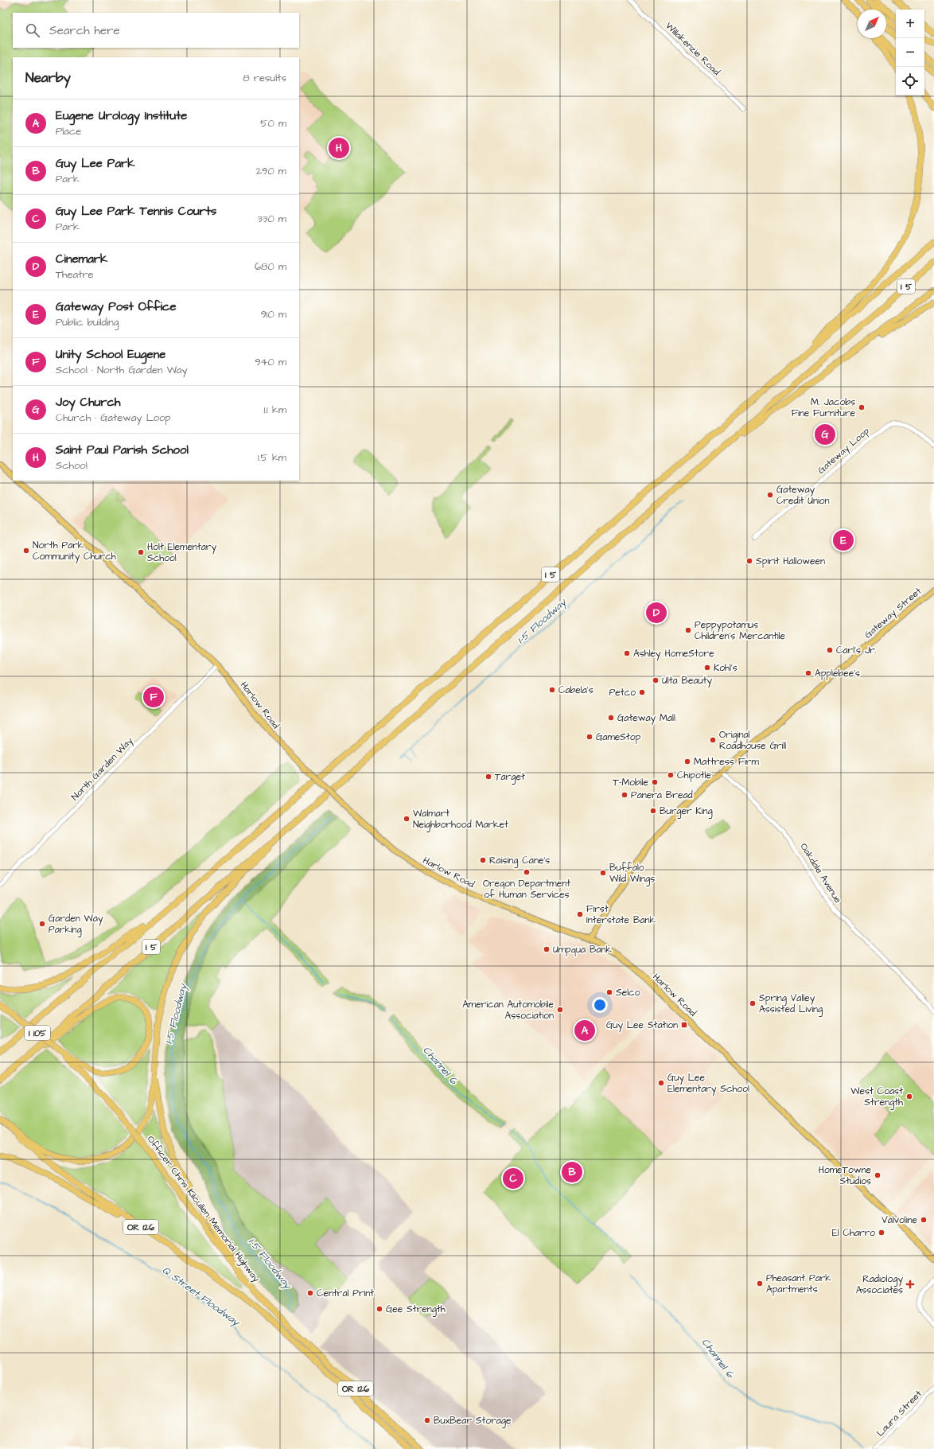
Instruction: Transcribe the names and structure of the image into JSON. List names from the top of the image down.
{
  "streets": {
    "highway": [
      "I 5",
      "I 105",
      "Officer Chris Kilcullen Memorial Highway",
      "OR 126"
    ],
    "main road": ["Gateway Street", "Harlow Road"],
    "street": [
      "Willakenzie Road",
      "Gateway Loop",
      "North Garden Way",
      "Oakdale Avenue",
      "Laura Street"
    ]
  },
  "crossings": [
    ["Gateway Street", "Harlow Road"],
    ["Gateway Street", "Oakdale Avenue"],
    ["Harlow Road", "North Garden Way"]
  ],
  "water": ["I-5 Floodway", "Channel 6", "Q Street Floodway"],
  "places": {
    "other": [
      "M. Jacobs Fine Furniture",
      "Gateway Credit Union",
      "North Park Community Church",
      "Holt Elementary School",
      "Spirit Halloween",
      "Peppypotamus Children's Mercantile",
      "Carl's Jr.",
      "Ashley HomeStore",
      "Kohl's",
      "Applebee's",
      "Ulta Beauty",
      "Cabela's",
      "Petco",
      "Gateway Mall",
      "GameStop",
      "Original Roadhouse Grill",
      "Mattress Firm",
      "Chipotle",
      "Target",
      "T-Mobile",
      "Panera Bread",
      "Burger King",
      "Walmart Neighborhood Market",
      "Raising Cane's",
      "Oregon Department of Human Services",
      "Buffalo Wild Wings",
      "First Interstate Bank",
      "Garden Way Parking",
      "Umpqua Bank",
      "Selco",
      "Spring Valley Assisted Living",
      "American Automobile Association",
      "Guy Lee Elementary School",
      "West Coast Strength",
      "HomeTowne Studios",
      "Valvoline",
      "El Charro",
      "Pheasant Park Apartments",
      "Central Print",
      "Gee Strength",
      "BuxBear Storage"
    ],
    "transit": ["Guy Lee Station"],
    "health": ["Radiology Associates"]
  },
  "north": "top right",
  "page": {
    "map_buttons": ["+", "−"],
    "search": "Search here",
    "heading": ["Nearby", "8 results"],
    "list": [
      {
        "mark": "A",
        "name": "Eugene Urology Institute",
        "note": "Place",
        "value": "50 m"
      },
      {
        "mark": "B",
        "name": "Guy Lee Park",
        "note": "Park",
        "value": "290 m"
      },
      {
        "mark": "C",
        "name": "Guy Lee Park Tennis Courts",
        "note": "Park",
        "value": "330 m"
      },
      {
        "mark": "D",
        "name": "Cinemark",
        "note": "Theatre",
        "value": "680 m"
      },
      {
        "mark": "E",
        "name": "Gateway Post Office",
        "note": "Public building",
        "value": "910 m"
      },
      {
        "mark": "F",
        "name": "Unity School Eugene",
        "note": "School · North Garden Way",
        "value": "940 m"
      },
      {
        "mark": "G",
        "name": "Joy Church",
        "note": "Church · Gateway Loop",
        "value": "1.1 km"
      },
      {
        "mark": "H",
        "name": "Saint Paul Parish School",
        "note": "School",
        "value": "1.5 km"
      }
    ],
    "pins": [
      "H",
      "G",
      "E",
      "D",
      "F",
      "A",
      "B",
      "C"
    ]
  }
}
